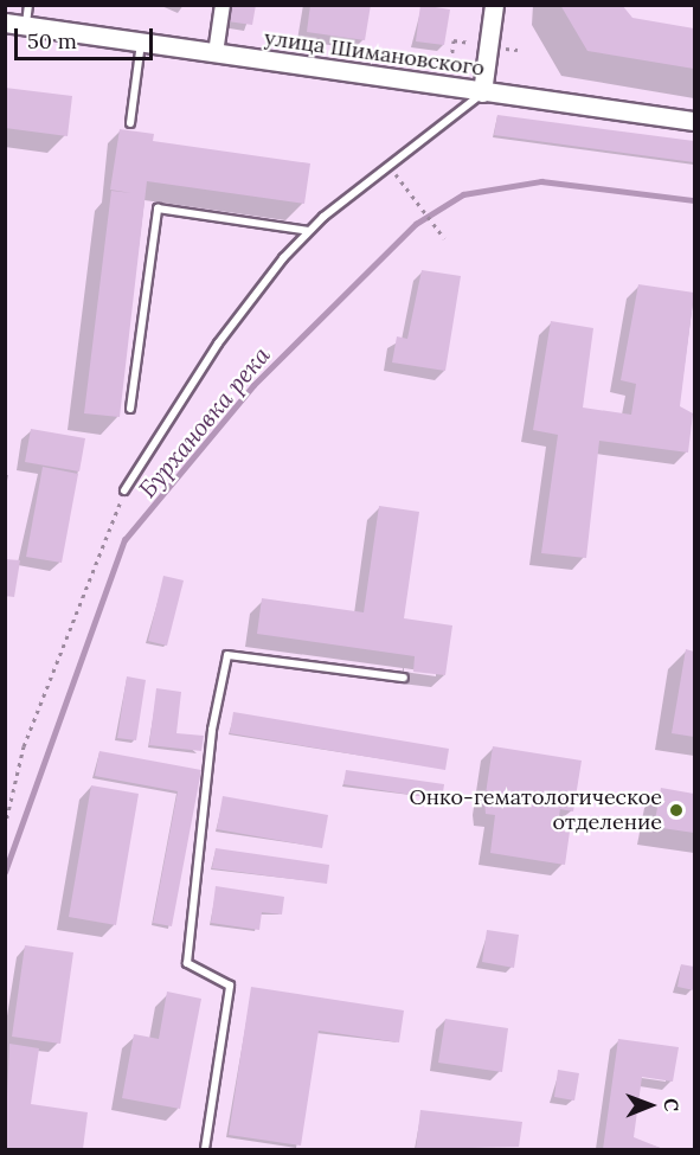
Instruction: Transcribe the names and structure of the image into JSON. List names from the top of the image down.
{
  "streets": {
    "street": ["улица Шимановского"]
  },
  "water": ["Бурхановка река"],
  "places": ["Онко-гематологическое отделение"],
  "scale_bar": "50 m",
  "north": "right"
}
